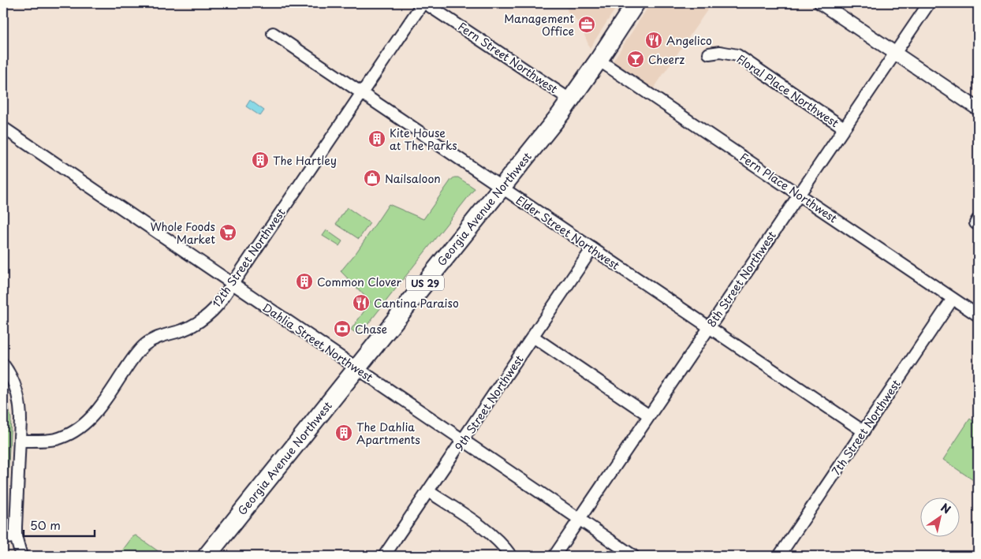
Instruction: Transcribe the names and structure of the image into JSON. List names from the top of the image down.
{
  "streets": {
    "highway": ["Georgia Avenue Northwest", "US 29"],
    "street": [
      "Fern Street Northwest",
      "Floral Place Northwest",
      "Fern Place Northwest",
      "Elder Street Northwest",
      "12th Street Northwest",
      "8th Street Northwest",
      "Dahlia Street Northwest",
      "9th Street Northwest",
      "7th Street Northwest"
    ]
  },
  "crossings": [
    ["Fern Street Northwest", "Georgia Avenue Northwest"],
    ["Fern Street Northwest", "12th Street Northwest"],
    ["Floral Place Northwest", "8th Street Northwest"],
    ["Fern Place Northwest", "Georgia Avenue Northwest"],
    ["Fern Place Northwest", "8th Street Northwest"],
    ["Fern Place Northwest", "7th Street Northwest"],
    ["Georgia Avenue Northwest", "Elder Street Northwest"],
    ["Georgia Avenue Northwest", "Dahlia Street Northwest"],
    ["Elder Street Northwest", "12th Street Northwest"],
    ["Elder Street Northwest", "8th Street Northwest"],
    ["Elder Street Northwest", "9th Street Northwest"],
    ["Elder Street Northwest", "7th Street Northwest"],
    ["12th Street Northwest", "Dahlia Street Northwest"],
    ["8th Street Northwest", "Dahlia Street Northwest"],
    ["Dahlia Street Northwest", "9th Street Northwest"]
  ],
  "places": {
    "office": ["Management Office"],
    "restaurant": ["Angelico", "Cantina Paraiso"],
    "bar": ["Cheerz"],
    "building": [
      "Kite House at The Parks",
      "The Hartley",
      "Common Clover",
      "The Dahlia Apartments"
    ],
    "shop": ["Nailsaloon"],
    "supermarket": ["Whole Foods Market"],
    "bank": ["Chase"]
  },
  "scale_bar": "50 m",
  "north": "top right"
}
